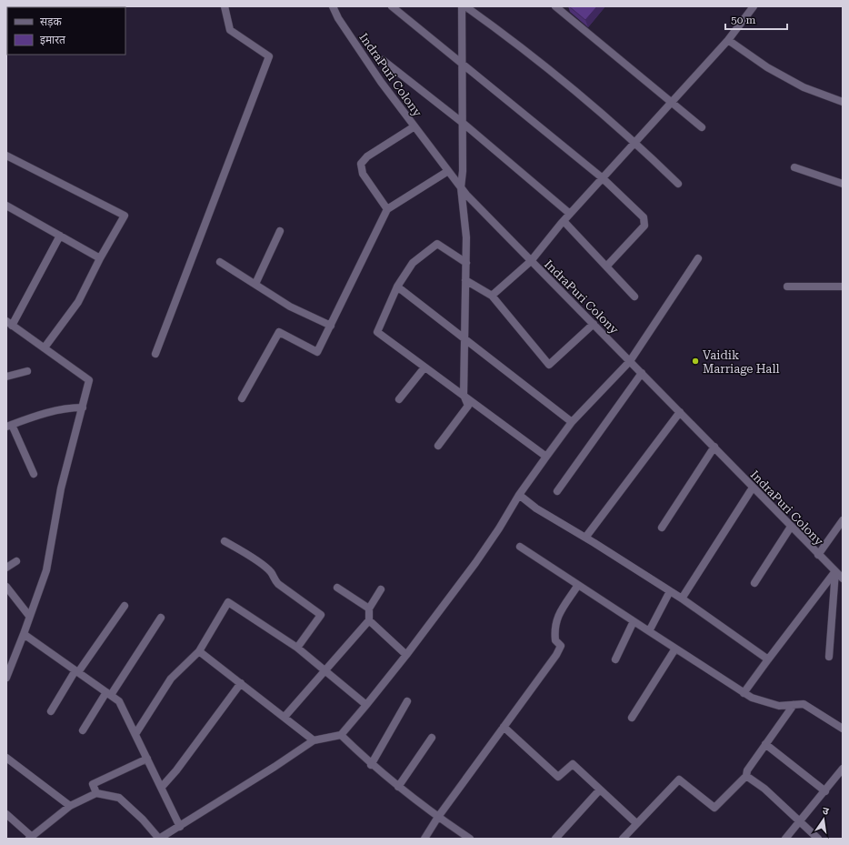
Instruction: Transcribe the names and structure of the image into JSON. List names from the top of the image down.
{
  "streets": {
    "street": ["IndraPuri Colony"]
  },
  "places": ["Vaidik Marriage Hall"],
  "legend": ["सड़क", "इमारत"],
  "scale_bar": "50 m",
  "north": "top"
}
